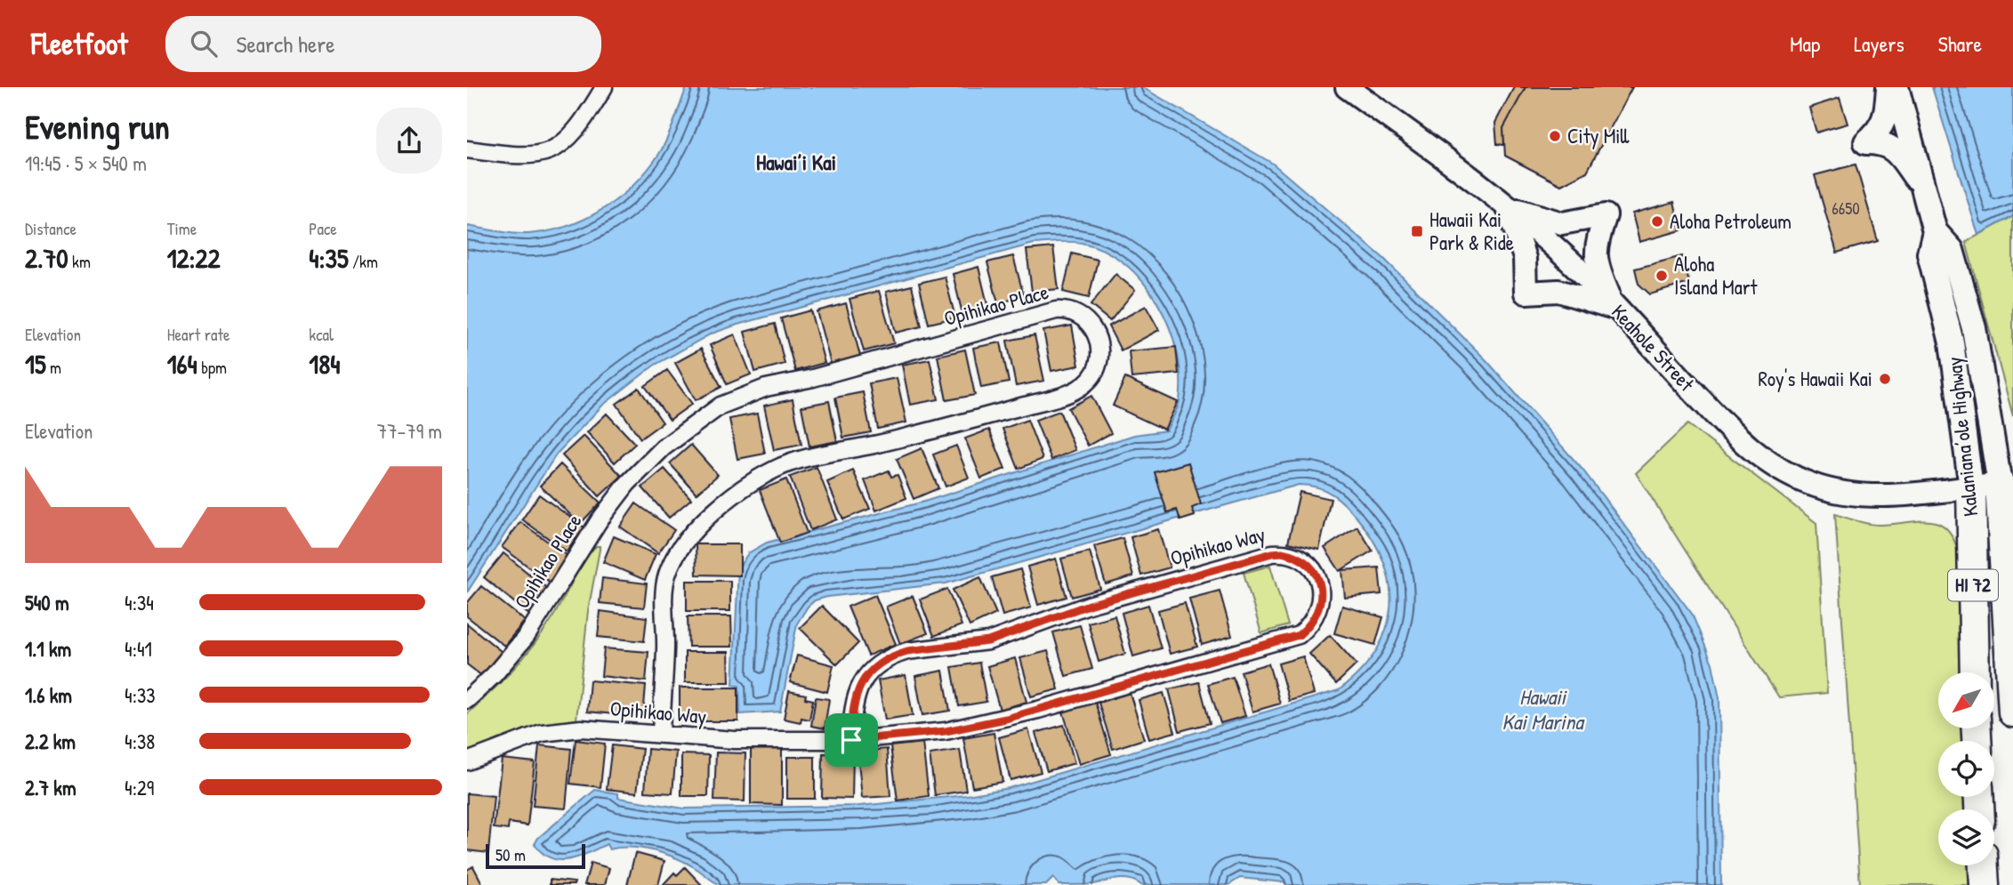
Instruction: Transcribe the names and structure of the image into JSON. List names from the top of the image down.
{
  "streets": {
    "highway": ["Kalaniana’ole Highway", "HI 72"],
    "main road": ["Keahole Street"],
    "street": ["Opihikao Place", "Opihikao Way"]
  },
  "crossings": [
    ["Opihikao Place", "Opihikao Way"],
    ["Keahole Street", "Kalaniana’ole Highway"]
  ],
  "districts": ["Hawai’i Kai"],
  "water": ["Hawaii Kai Marina"],
  "places": {
    "other": [
      "City Mill",
      "Aloha Petroleum",
      "Aloha Island Mart",
      "Roy's Hawaii Kai"
    ],
    "transit": ["Hawaii Kai Park & Ride"]
  },
  "house_numbers": ["6650"],
  "scale_bar": "50 m",
  "north": "bottom left",
  "page": {
    "header": "Fleetfoot",
    "search": "Search here",
    "nav": ["Map", "Layers", "Share"],
    "heading": ["Evening run", "19:45 · 5 × 540 m"],
    "stats": [
      ["Distance", "2.70 km"],
      ["Time", "12:22"],
      ["Pace", "4:35 /km"],
      ["Elevation", "15 m"],
      ["Heart rate", "164 bpm"],
      ["kcal", "184"]
    ],
    "chart": ["Elevation", "77–79 m"],
    "list": [
      {
        "name": "540 m",
        "note": "4:34"
      },
      {
        "name": "1.1 km",
        "note": "4:41"
      },
      {
        "name": "1.6 km",
        "note": "4:33"
      },
      {
        "name": "2.2 km",
        "note": "4:38"
      },
      {
        "name": "2.7 km",
        "note": "4:29"
      }
    ],
    "scale": "50 m"
  }
}
